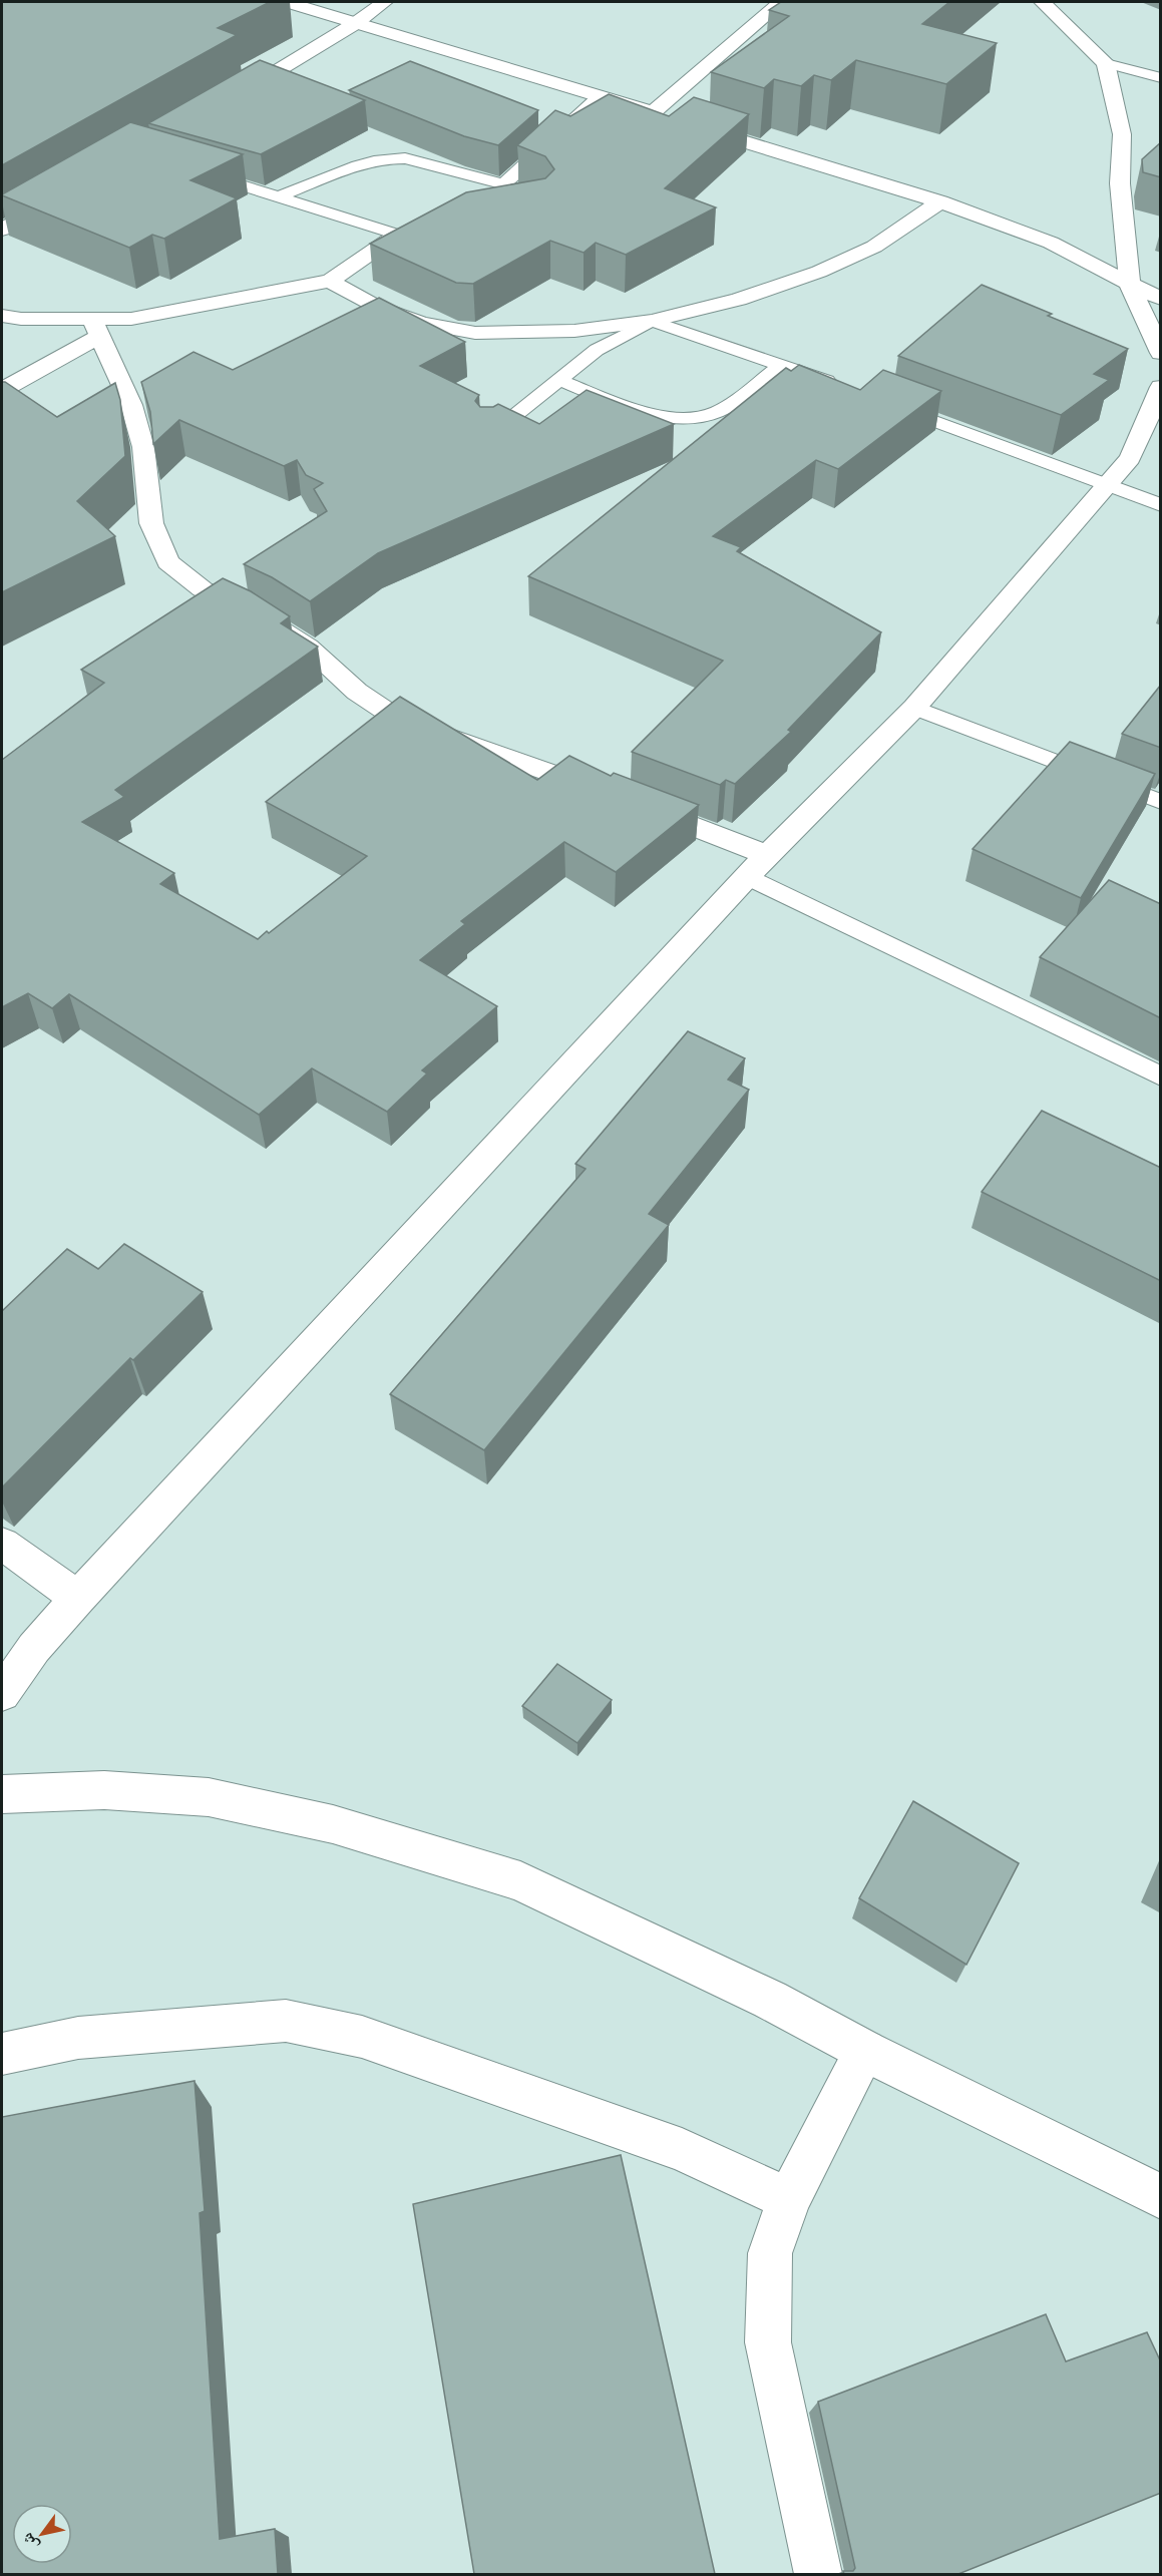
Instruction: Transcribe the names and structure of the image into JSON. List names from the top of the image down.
{
  "north": "bottom left"
}
